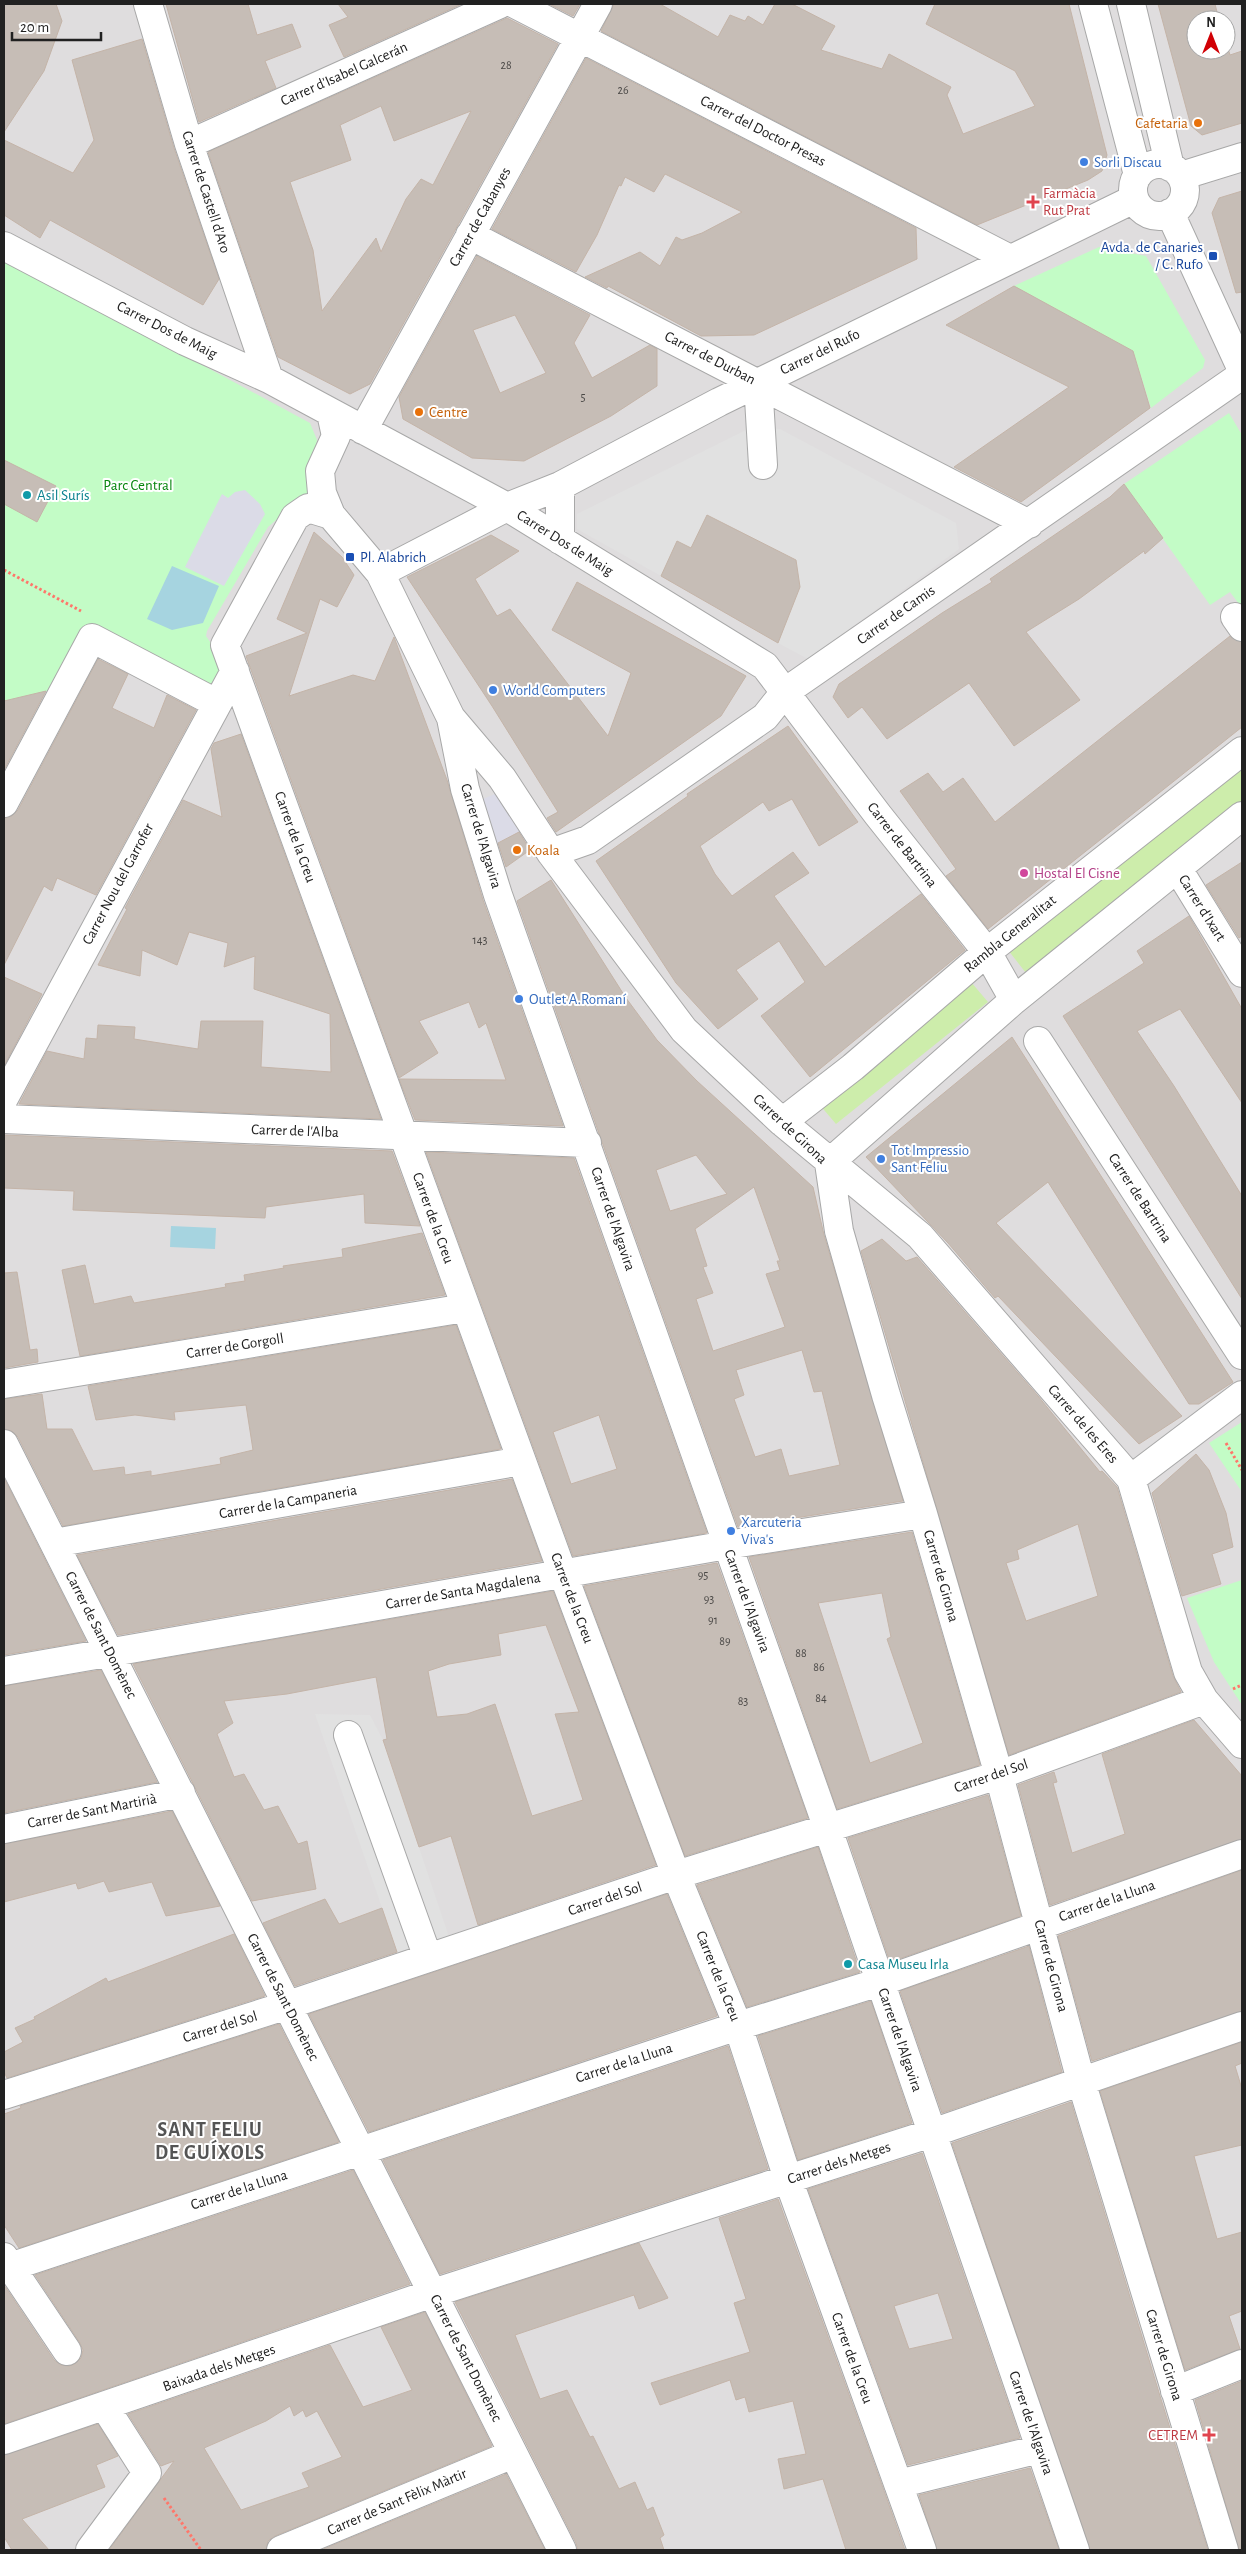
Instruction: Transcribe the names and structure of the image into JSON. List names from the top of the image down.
{
  "streets": {
    "street": [
      "Carrer d'Isabel Galcerán",
      "Carrer del Doctor Presas",
      "Carrer de Castell d'Aro",
      "Carrer de Cabanyes",
      "Carrer Dos de Maig",
      "Carrer del Rufo",
      "Carrer de Durban",
      "Carrer de Camis",
      "Carrer de l'Algavira",
      "Carrer de la Creu",
      "Carrer de Bartrina",
      "Carrer Nou del Garrofer",
      "Carrer d'Ixart",
      "Rambla Generalitat",
      "Carrer de Girona",
      "Carrer de l'Alba",
      "Carrer de Gorgoll",
      "Carrer de les Eres",
      "Carrer de la Campaneria",
      "Carrer de Santa Magdalena",
      "Carrer de Sant Domènec",
      "Carrer del Sol",
      "Carrer de Sant Martirià",
      "Carrer de la Lluna",
      "Carrer dels Metges",
      "Baixada dels Metges",
      "Carrer de Sant Fèlix Màrtir"
    ]
  },
  "crossings": [
    ["Carrer d'Isabel Galcerán", "Carrer de Castell d'Aro"],
    ["Carrer del Doctor Presas", "Carrer de Cabanyes"],
    ["Carrer del Doctor Presas", "Carrer del Rufo"],
    ["Carrer de Castell d'Aro", "Carrer Dos de Maig"],
    ["Carrer de Cabanyes", "Carrer Dos de Maig"],
    ["Carrer de Cabanyes", "Carrer de Durban"],
    ["Carrer Dos de Maig", "Carrer del Rufo"],
    ["Carrer Dos de Maig", "Carrer de Camis"],
    ["Carrer Dos de Maig", "Carrer de Bartrina"],
    ["Carrer del Rufo", "Carrer de Durban"],
    ["Carrer del Rufo", "Carrer de l'Algavira"],
    ["Carrer de Durban", "Carrer de Camis"],
    ["Carrer de Camis", "Carrer de Bartrina"],
    ["Carrer de Camis", "Carrer de Girona"],
    ["Carrer de l'Algavira", "Carrer de la Creu"],
    ["Carrer de l'Algavira", "Carrer de Girona"],
    ["Carrer de l'Algavira", "Carrer de l'Alba"],
    ["Carrer de l'Algavira", "Carrer de Santa Magdalena"],
    ["Carrer de l'Algavira", "Carrer del Sol"],
    ["Carrer de l'Algavira", "Carrer de la Lluna"],
    ["Carrer de l'Algavira", "Carrer dels Metges"],
    ["Carrer de la Creu", "Carrer Nou del Garrofer"],
    ["Carrer de la Creu", "Carrer de l'Alba"],
    ["Carrer de la Creu", "Carrer de Gorgoll"],
    ["Carrer de la Creu", "Carrer de la Campaneria"],
    ["Carrer de la Creu", "Carrer de Santa Magdalena"],
    ["Carrer de la Creu", "Carrer del Sol"],
    ["Carrer de la Creu", "Carrer de la Lluna"],
    ["Carrer de la Creu", "Carrer dels Metges"],
    ["Carrer de Bartrina", "Rambla Generalitat"],
    ["Rambla Generalitat", "Carrer de Girona"],
    ["Carrer de Girona", "Carrer de les Eres"],
    ["Carrer de Girona", "Carrer de Santa Magdalena"],
    ["Carrer de Girona", "Carrer del Sol"],
    ["Carrer de Girona", "Carrer de la Lluna"],
    ["Carrer de Girona", "Carrer dels Metges"],
    ["Carrer de les Eres", "Carrer del Sol"],
    ["Carrer de la Campaneria", "Carrer de Sant Domènec"],
    ["Carrer de Santa Magdalena", "Carrer de Sant Domènec"],
    ["Carrer de Sant Domènec", "Carrer del Sol"],
    ["Carrer de Sant Domènec", "Carrer de Sant Martirià"],
    ["Carrer de Sant Domènec", "Carrer de la Lluna"],
    ["Carrer de Sant Domènec", "Carrer dels Metges"],
    ["Carrer de Sant Domènec", "Baixada dels Metges"],
    ["Carrer de Sant Domènec", "Carrer de Sant Fèlix Màrtir"],
    ["Carrer dels Metges", "Baixada dels Metges"]
  ],
  "districts": ["SANT FELIU DE GUÍXOLS"],
  "parks": ["Parc Central"],
  "places": {
    "other": [
      "Cafetaria",
      "Sorli Discau",
      "Centre",
      "Asil Surís",
      "World Computers",
      "Koala",
      "Hostal El Cisne",
      "Outlet A.Romaní",
      "Tot Impressio Sant Feliu",
      "Xarcuteria Viva's",
      "Casa Museu Irla"
    ],
    "health": ["Farmàcia Rut Prat", "CETREM"],
    "transit": ["Avda. de Canaries / C. Rufo", "Pl. Alabrich"]
  },
  "house_numbers": [
    "28",
    "26",
    "5",
    "143",
    "95",
    "93",
    "91",
    "89",
    "88",
    "86",
    "84",
    "83"
  ],
  "scale_bar": "20 m",
  "north": "top"
}
